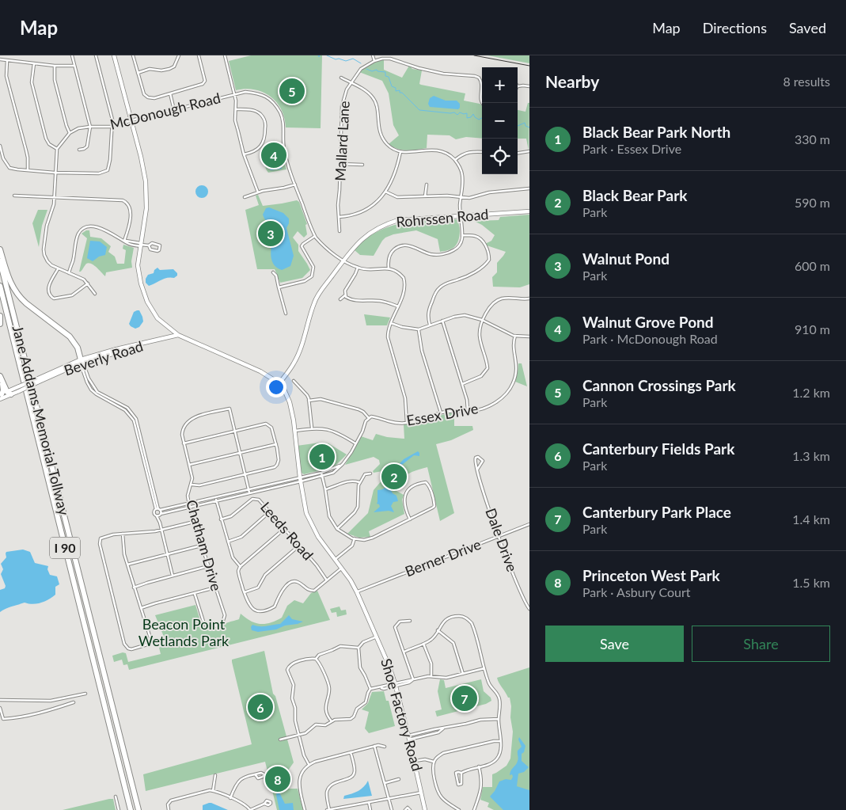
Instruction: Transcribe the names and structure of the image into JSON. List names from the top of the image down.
{
  "streets": {
    "highway": ["Jane Addams Memorial Tollway", "I 90"],
    "street": [
      "McDonough Road",
      "Mallard Lane",
      "Rohrssen Road",
      "Beverly Road",
      "Essex Drive",
      "Leeds Road",
      "Dale Drive",
      "Chatham Drive",
      "Berner Drive",
      "Shoe Factory Road"
    ]
  },
  "crossings": [
    ["McDonough Road", "Rohrssen Road"],
    ["McDonough Road", "Shoe Factory Road"],
    ["Rohrssen Road", "Shoe Factory Road"],
    ["Beverly Road", "Shoe Factory Road"],
    ["Dale Drive", "Berner Drive"],
    ["Berner Drive", "Shoe Factory Road"]
  ],
  "parks": ["Beacon Point Wetlands Park"],
  "page": {
    "header": "Map",
    "nav": ["Map", "Directions", "Saved"],
    "heading": ["Nearby", "8 results"],
    "map_buttons": ["+", "−"],
    "pins": [
      "5",
      "4",
      "3",
      "1",
      "2",
      "7",
      "6",
      "8"
    ],
    "list": [
      {
        "mark": "1",
        "name": "Black Bear Park North",
        "note": "Park · Essex Drive",
        "value": "330 m"
      },
      {
        "mark": "2",
        "name": "Black Bear Park",
        "note": "Park",
        "value": "590 m"
      },
      {
        "mark": "3",
        "name": "Walnut Pond",
        "note": "Park",
        "value": "600 m"
      },
      {
        "mark": "4",
        "name": "Walnut Grove Pond",
        "note": "Park · McDonough Road",
        "value": "910 m"
      },
      {
        "mark": "5",
        "name": "Cannon Crossings Park",
        "note": "Park",
        "value": "1.2 km"
      },
      {
        "mark": "6",
        "name": "Canterbury Fields Park",
        "note": "Park",
        "value": "1.3 km"
      },
      {
        "mark": "7",
        "name": "Canterbury Park Place",
        "note": "Park",
        "value": "1.4 km"
      },
      {
        "mark": "8",
        "name": "Princeton West Park",
        "note": "Park · Asbury Court",
        "value": "1.5 km"
      }
    ],
    "buttons": ["Save", "Share"]
  }
}
